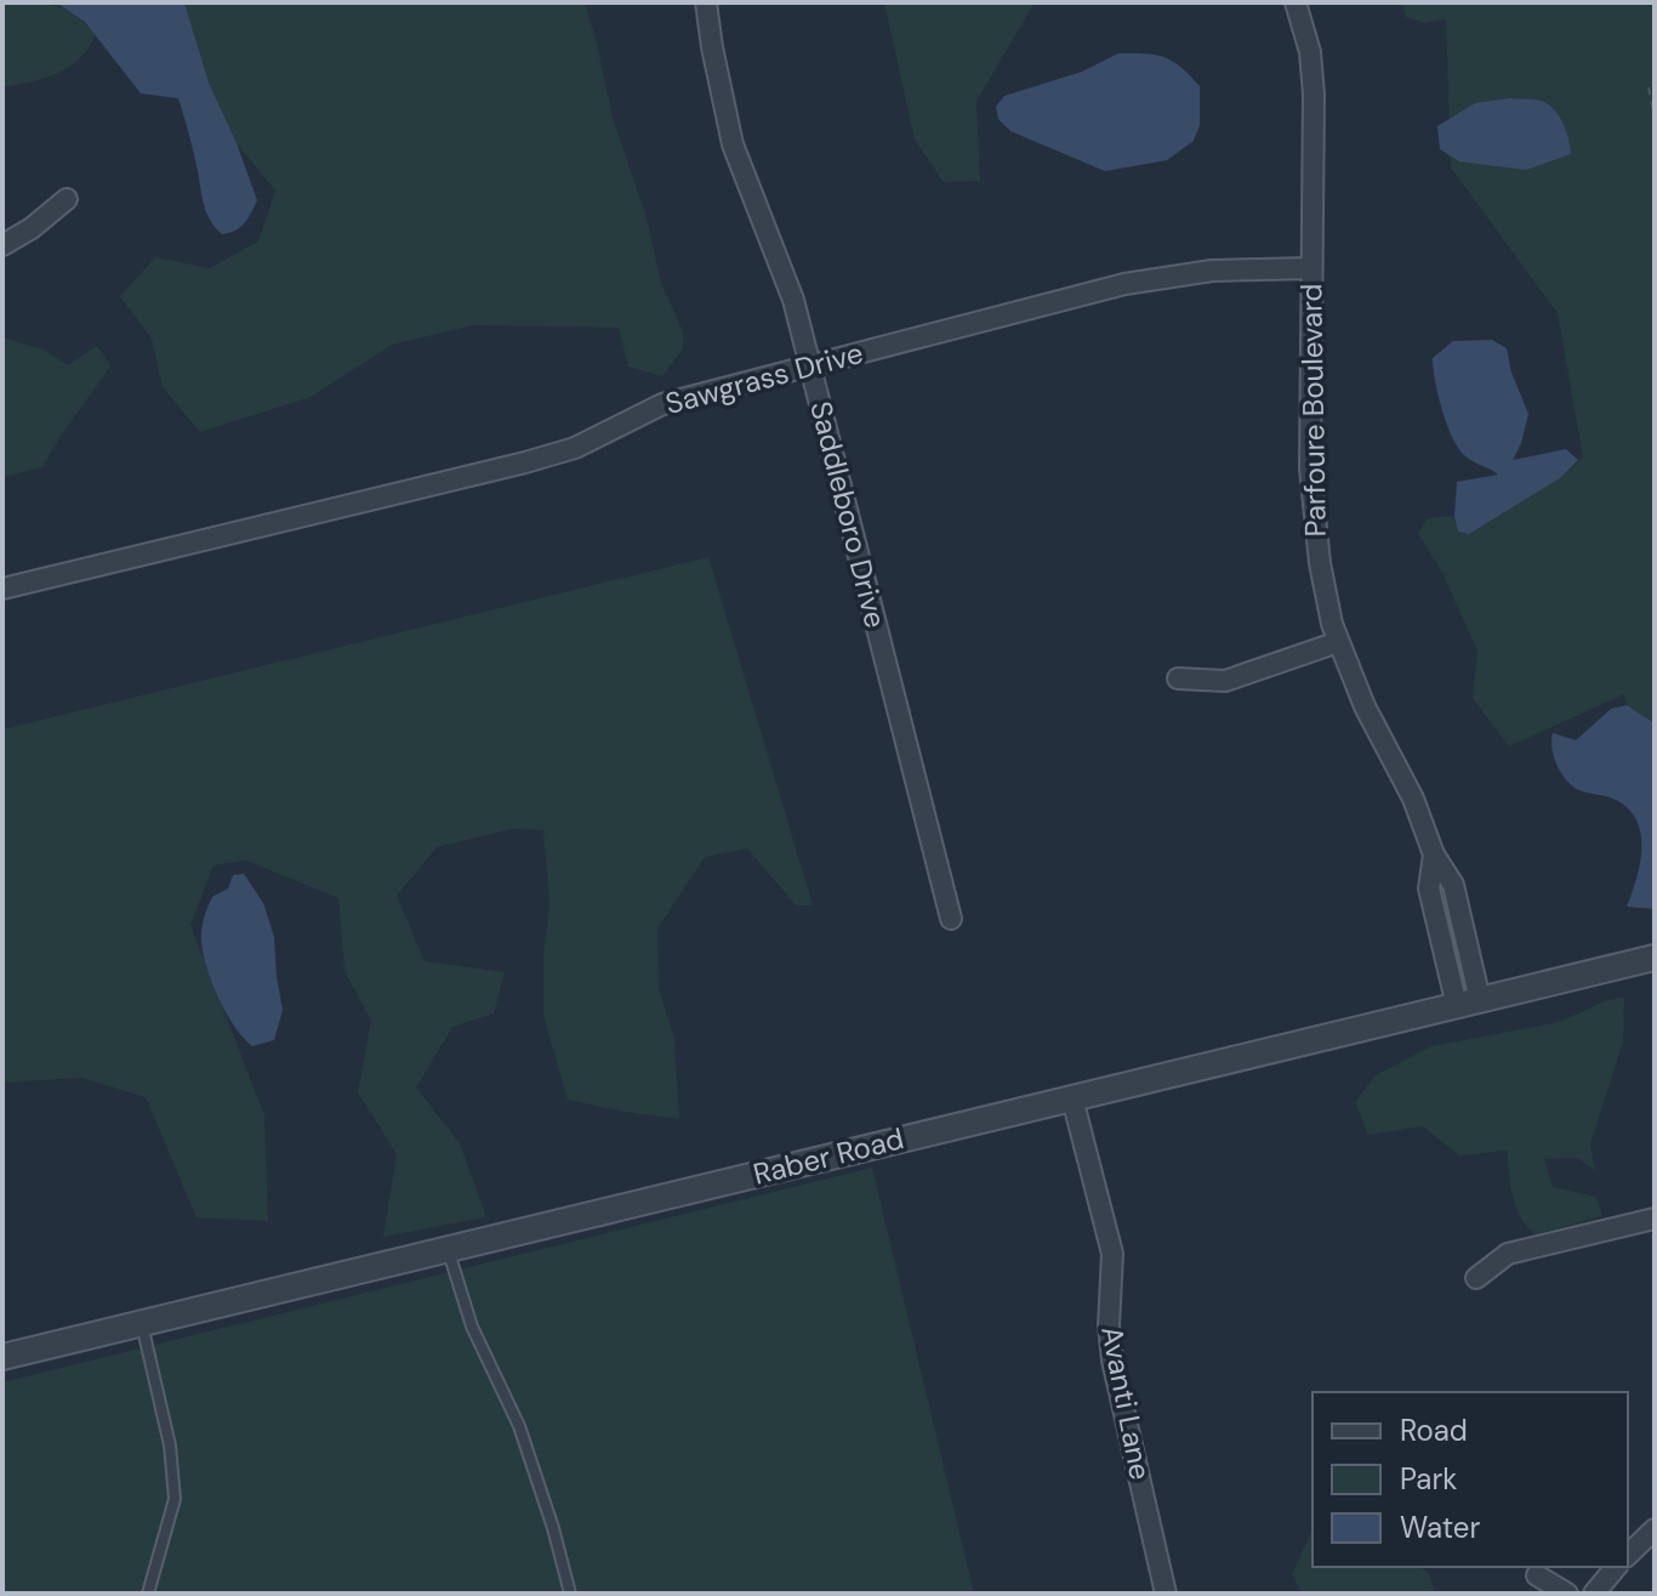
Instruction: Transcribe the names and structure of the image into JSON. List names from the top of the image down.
{
  "streets": {
    "street": [
      "Sawgrass Drive",
      "Parfoure Boulevard",
      "Saddleboro Drive",
      "Raber Road",
      "Avanti Lane"
    ]
  },
  "crossings": [
    ["Sawgrass Drive", "Parfoure Boulevard"],
    ["Sawgrass Drive", "Saddleboro Drive"],
    ["Parfoure Boulevard", "Raber Road"],
    ["Raber Road", "Avanti Lane"]
  ],
  "legend": ["Road", "Park", "Water"]
}
